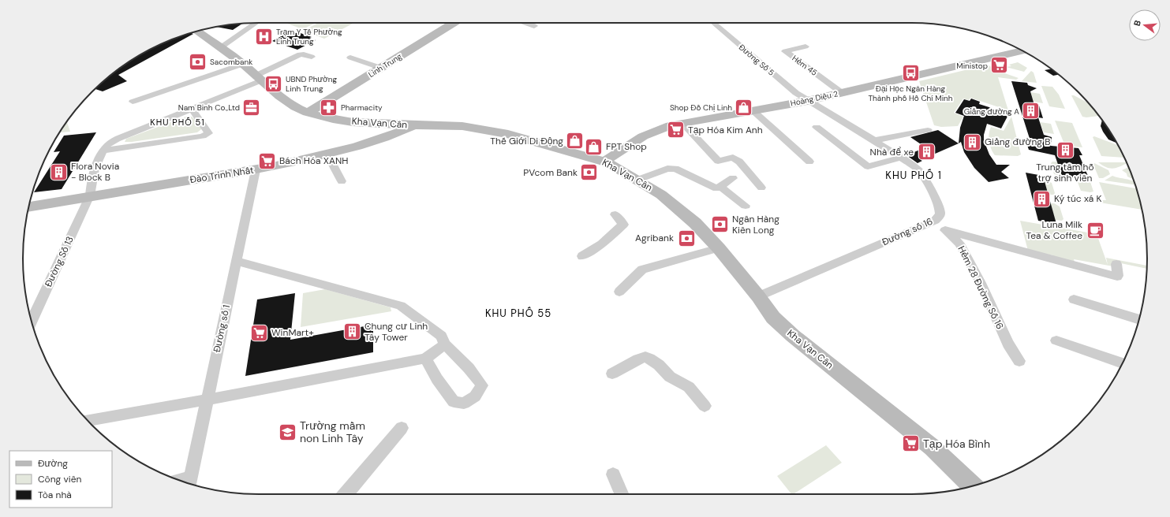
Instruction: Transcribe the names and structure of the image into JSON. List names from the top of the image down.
{
  "streets": {
    "street": [
      "Đường Số 5",
      "Linh Trung",
      "Hẻm 45",
      "Hoàng Diệu 2",
      "Kha Vạn Cân",
      "Đào Trinh Nhất",
      "Đường số 16",
      "Đường Số 13",
      "Hẻm 28 Đường Số 16",
      "Đường số 1"
    ]
  },
  "crossings": [
    ["Đường Số 5", "Hoàng Diệu 2"],
    ["Đường Số 5", "Đường số 16"],
    ["Linh Trung", "Kha Vạn Cân"],
    ["Hẻm 45", "Hoàng Diệu 2"],
    ["Hoàng Diệu 2", "Kha Vạn Cân"],
    ["Hoàng Diệu 2", "Đường số 16"],
    ["Kha Vạn Cân", "Đào Trinh Nhất"],
    ["Kha Vạn Cân", "Đường số 16"],
    ["Đào Trinh Nhất", "Đường Số 13"],
    ["Đào Trinh Nhất", "Đường số 1"],
    ["Đường số 16", "Hẻm 28 Đường Số 16"]
  ],
  "districts": ["KHU PHỐ 51", "KHU PHỐ 1", "KHU PHỐ 55"],
  "places": {
    "hospital": ["Trạm Y Tế Phường Linh Trung"],
    "bank": [
      "Sacombank",
      "PVcom Bank",
      "Ngân Hàng Kiên Long",
      "Agribank"
    ],
    "supermarket": [
      "Ministop",
      "Tạp Hóa Kim Anh",
      "Bách Hóa XANH",
      "WinMart+",
      "Tạp Hóa Bình"
    ],
    "bus stop": ["Đại Học Ngân Hàng Thành phố Hồ Chí Minh", "UBND Phường Linh Trung"],
    "office": ["Nam Binh Co.,Ltd"],
    "pharmacy": ["Pharmacity"],
    "shop": ["Shop Đồ Chị Linh", "Thế Giới Di Động", "FPT Shop"],
    "building": [
      "Giảng đường A",
      "Giảng đường B",
      "Trung tâm hỗ trợ sinh viên",
      "Nhà để xe",
      "Flora Novia - Block B",
      "Ký túc xá K",
      "Chung cư Linh Tây Tower"
    ],
    "cafe": ["Luna Milk Tea & Coffee"],
    "school or university": ["Trường mầm non Linh Tây"]
  },
  "legend": ["Đường", "Công viên", "Tòa nhà"],
  "north": "left"
}
